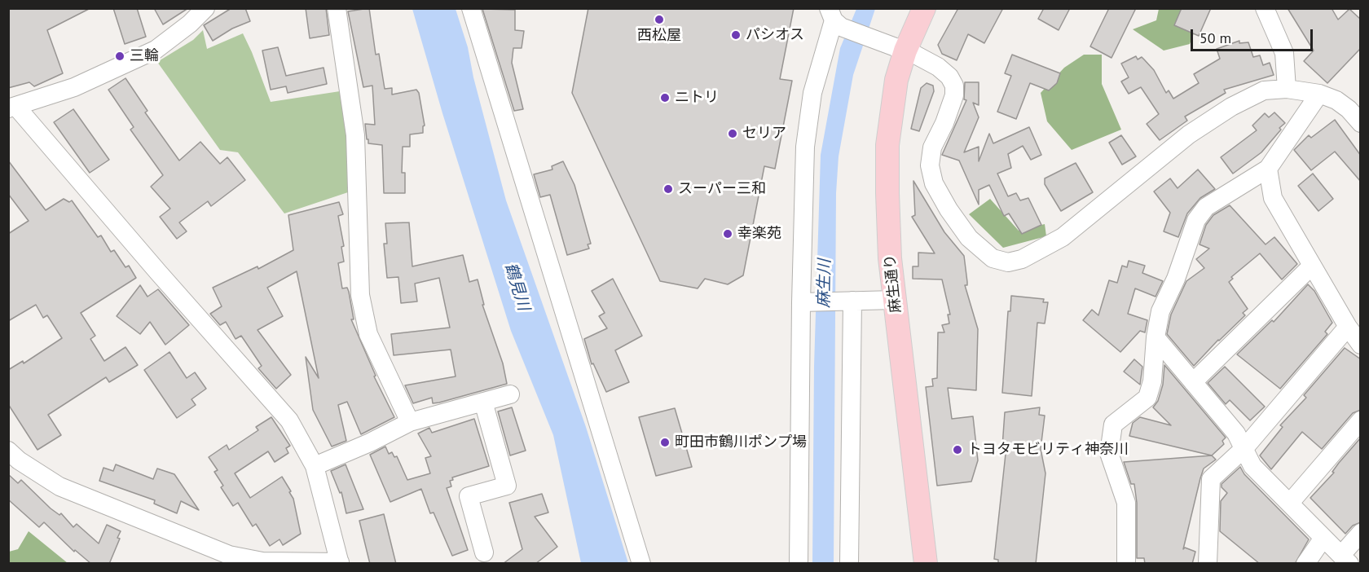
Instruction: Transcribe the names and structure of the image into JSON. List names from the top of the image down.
{
  "streets": {
    "main road": ["麻生通り"]
  },
  "water": ["麻生川", "鶴見川"],
  "places": [
    "西松屋",
    "パシオス",
    "三輪",
    "ニトリ",
    "セリア",
    "スーパー三和",
    "幸楽苑",
    "町田市鶴川ポンプ場",
    "トヨタモビリティ神奈川"
  ],
  "scale_bar": "50 m"
}
